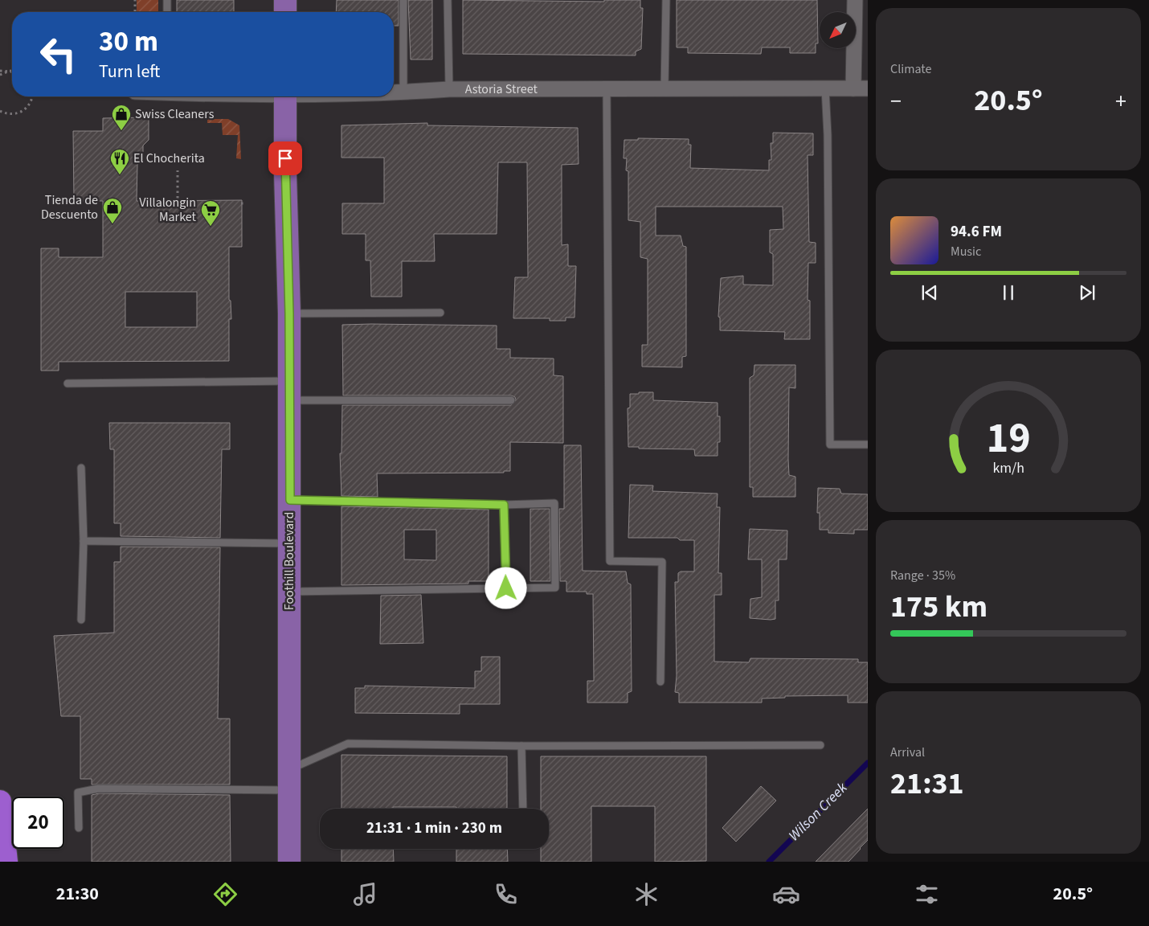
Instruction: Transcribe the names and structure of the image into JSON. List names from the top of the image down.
{
  "streets": {
    "main road": ["Foothill Boulevard"],
    "street": ["Astoria Street"]
  },
  "water": ["Wilson Creek"],
  "places": {
    "shop": ["Swiss Cleaners", "Tienda de Descuento"],
    "restaurant": ["El Chocherita"],
    "supermarket": ["Villalongin Market"]
  },
  "north": "bottom left",
  "page": {
    "tile": [
      "Climate",
      ["Range · 35%", "175 km"],
      ["Arrival", "21:31"]
    ],
    "turn": ["30 m", "Turn left"],
    "heat": ["−", "20.5°", "+"],
    "song": ["94.6 FM", "Music"],
    "limit": "20",
    "trip": "21:31 · 1 min · 230 m",
    "tabs": ["21:30", "20.5°"],
    "gauge": ["19", "km/h"]
  }
}
